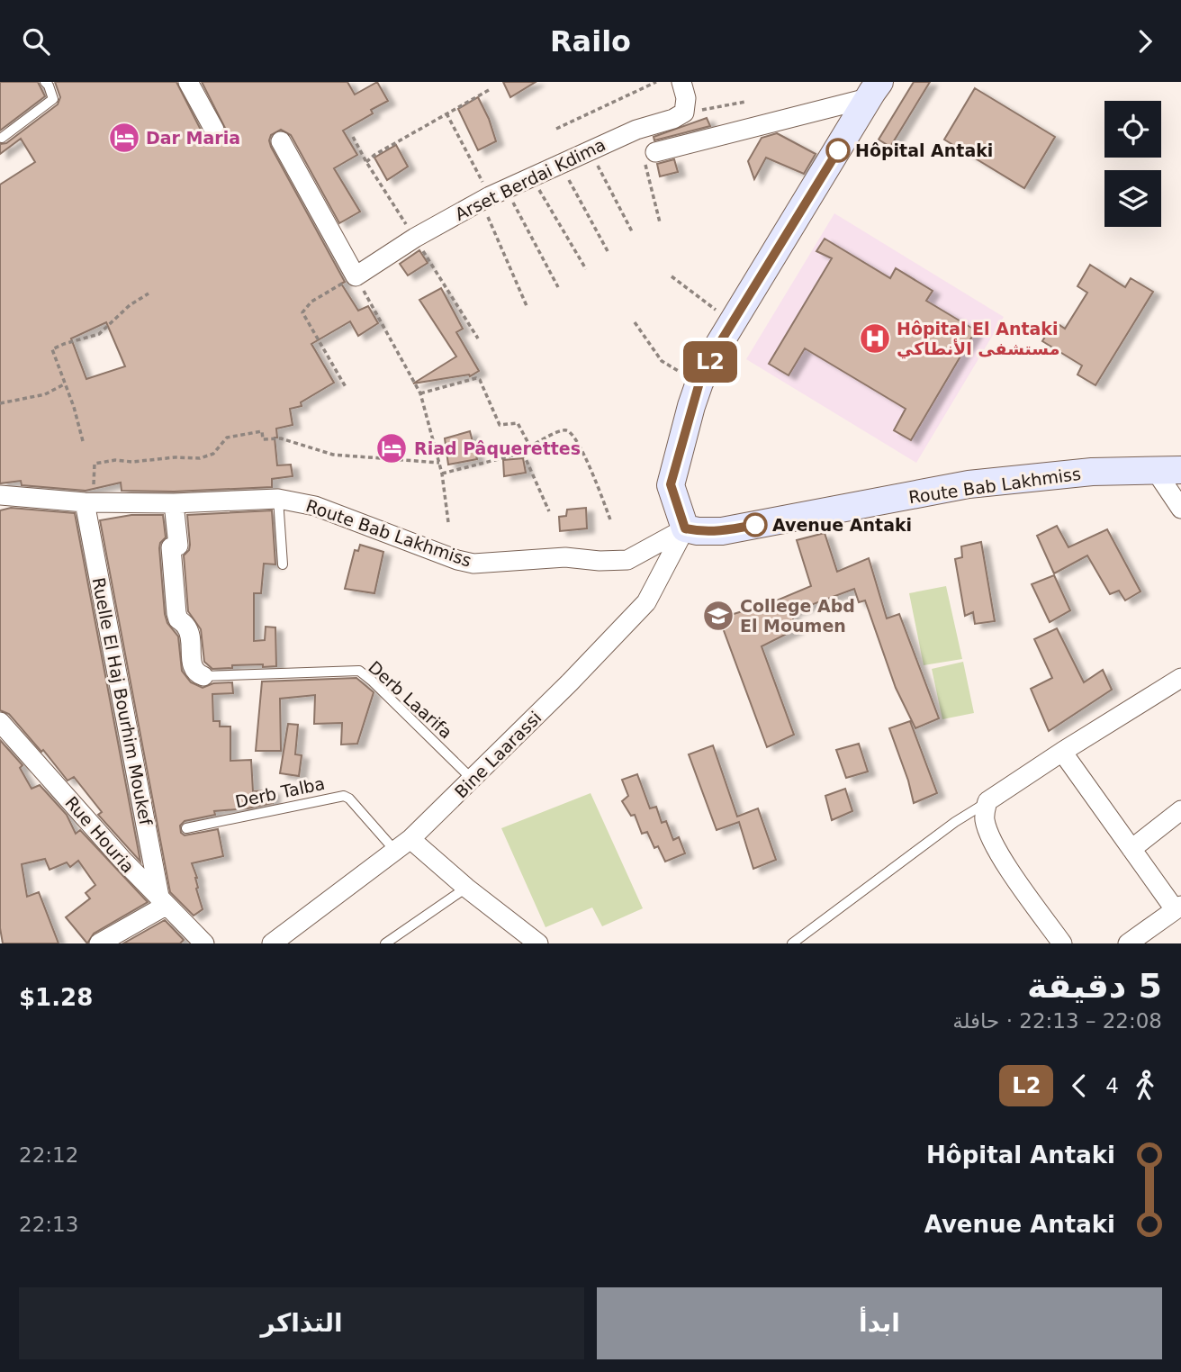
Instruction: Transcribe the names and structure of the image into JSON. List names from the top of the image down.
{
  "streets": {
    "street": [
      "Arset Berdai Kdima",
      "Route Bab Lakhmiss",
      "Ruelle El Haj Bourhim Moukef",
      "Bine Laarassi",
      "Rue Houria"
    ],
    "lane": ["Derb Laarifa", "Derb Talba"]
  },
  "crossings": [
    ["Route Bab Lakhmiss", "Ruelle El Haj Bourhim Moukef"],
    ["Route Bab Lakhmiss", "Bine Laarassi"],
    ["Derb Laarifa", "Bine Laarassi"],
    ["Ruelle El Haj Bourhim Moukef", "Rue Houria"],
    ["Bine Laarassi", "Derb Talba"]
  ],
  "places": {
    "hotel": ["Dar Maria", "Riad Pâquerettes"],
    "other": ["Hôpital Antaki", "Avenue Antaki"],
    "hospital": ["Hôpital El Antaki مستشفى الأنطاكي"],
    "school or university": ["College Abd El Moumen"]
  },
  "lines": ["bus line L2"],
  "page": {
    "header": "Railo",
    "on_map": "L2",
    "heading": ["5 دقيقة", "22:08 – 22:13 · حافلة", "$1.28"],
    "legs": ["4", "L2"],
    "list": [
      {
        "name": "Hôpital Antaki",
        "value": "22:12"
      },
      {
        "name": "Avenue Antaki",
        "value": "22:13"
      }
    ],
    "buttons": ["ابدأ", "التذاكر"]
  }
}
